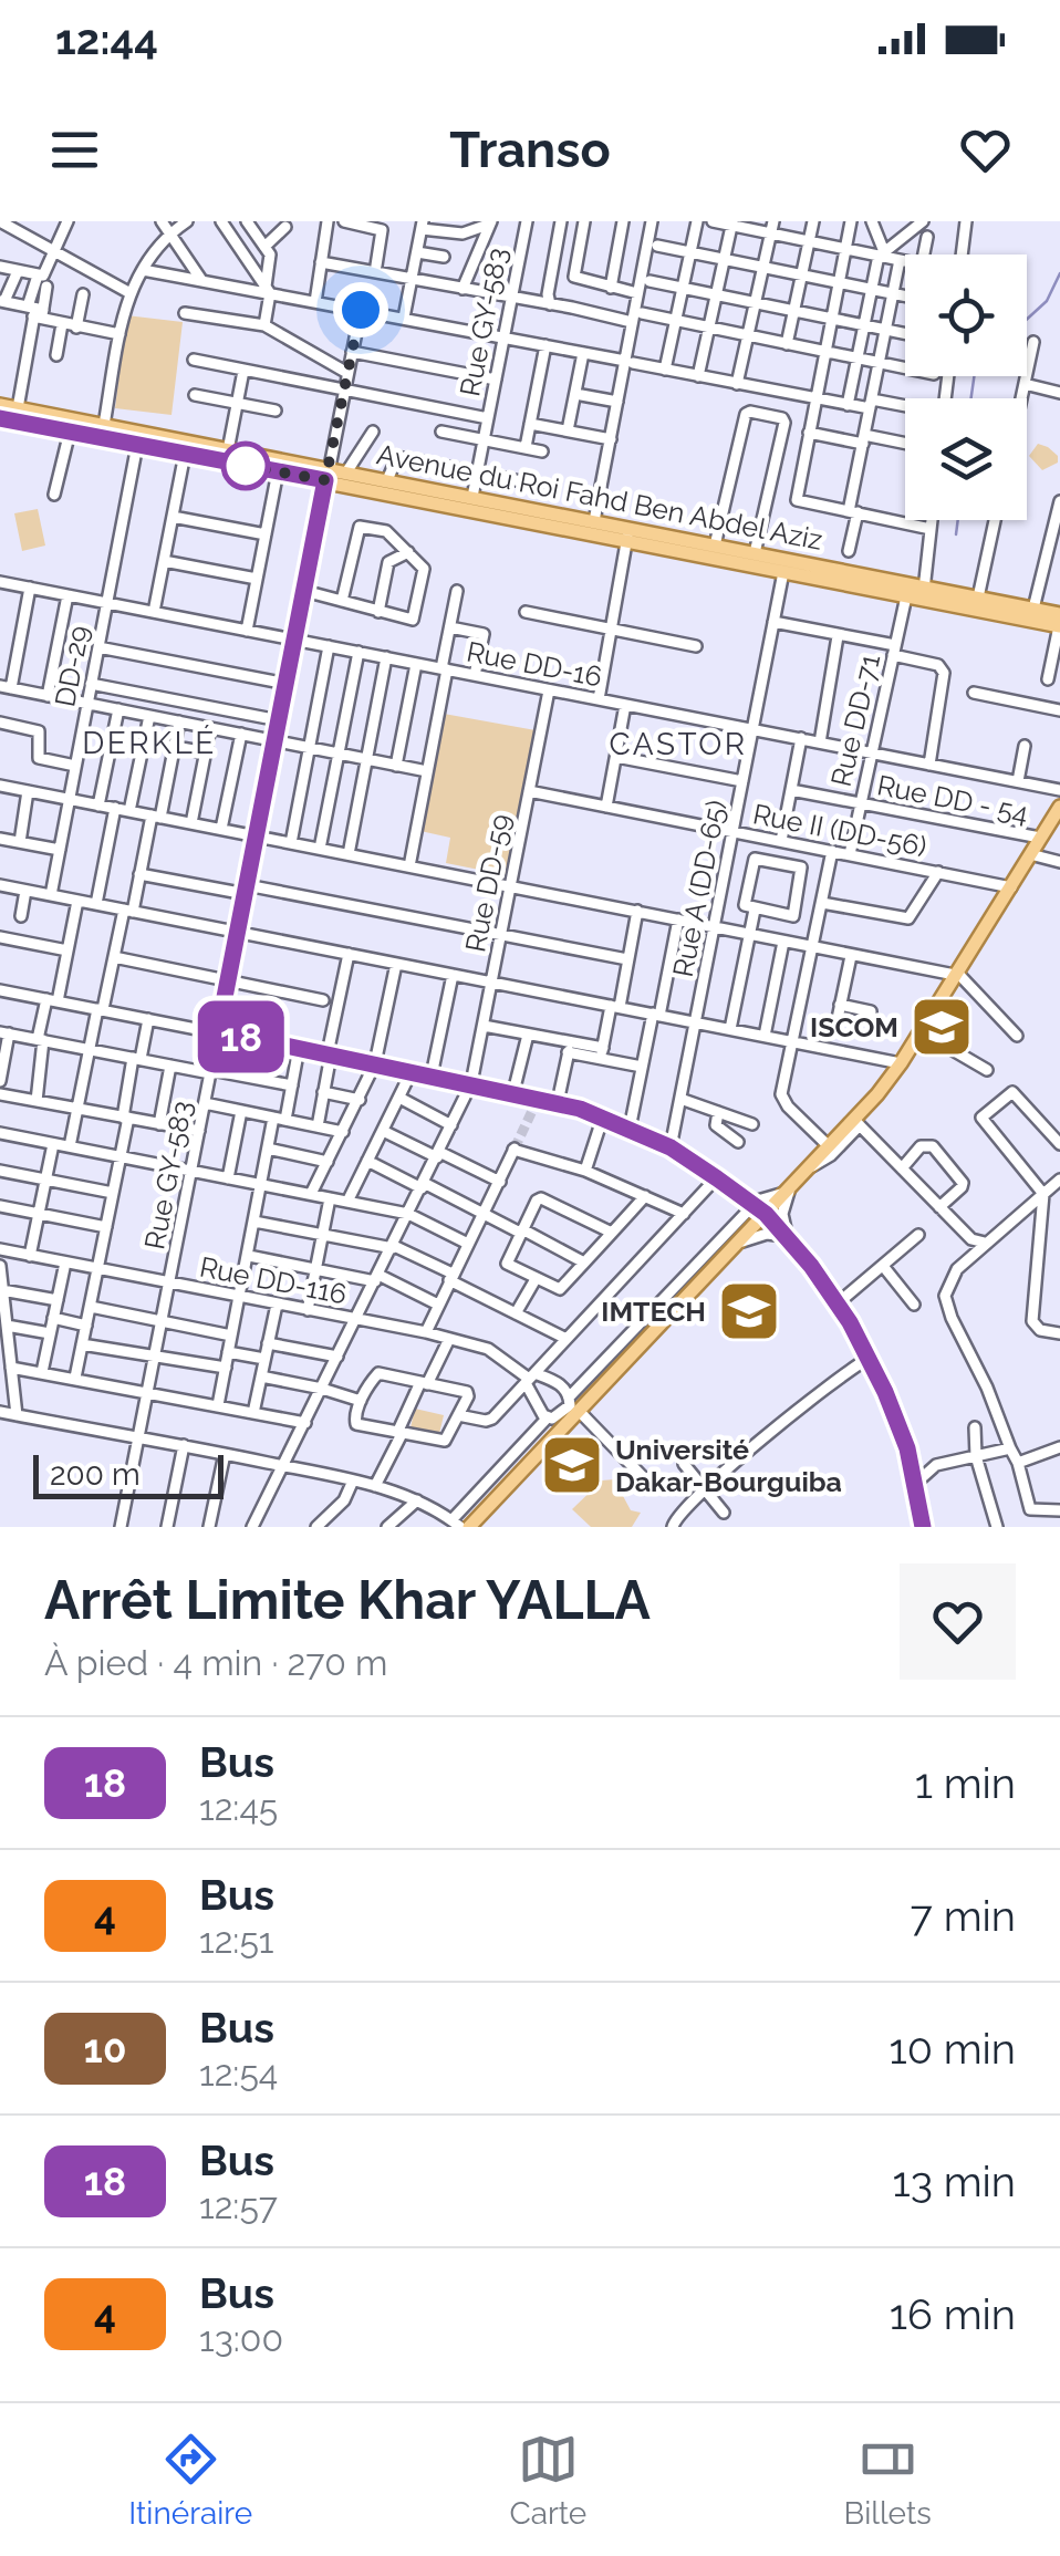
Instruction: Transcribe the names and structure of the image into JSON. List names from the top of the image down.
{
  "streets": {
    "main road": ["Avenue du Roi Fahd Ben Abdel Aziz"],
    "street": [
      "Rue GY-583",
      "Rue DD-16",
      "DD-29",
      "Rue DD-71",
      "Rue DD - 54",
      "Rue II (DD-56)",
      "Rue DD-59",
      "Rue A (DD-65)",
      "Rue DD-116"
    ]
  },
  "crossings": [
    ["Rue GY-583", "Avenue du Roi Fahd Ben Abdel Aziz"],
    ["Rue GY-583", "Rue DD-16"],
    ["Rue GY-583", "Rue DD-116"],
    ["Avenue du Roi Fahd Ben Abdel Aziz", "DD-29"],
    ["Avenue du Roi Fahd Ben Abdel Aziz", "Rue DD-71"],
    ["Avenue du Roi Fahd Ben Abdel Aziz", "Rue A (DD-65)"],
    ["Rue DD-16", "DD-29"],
    ["Rue DD-16", "Rue DD-71"],
    ["Rue DD-16", "Rue DD-59"],
    ["Rue DD-16", "Rue A (DD-65)"],
    ["Rue DD-71", "Rue DD - 54"],
    ["Rue DD-71", "Rue II (DD-56)"],
    ["Rue II (DD-56)", "Rue DD-59"],
    ["Rue II (DD-56)", "Rue A (DD-65)"],
    ["Rue DD-59", "Rue DD-116"]
  ],
  "districts": ["DERKLÉ", "CASTOR"],
  "places": {
    "school or university": ["ISCOM", "IMTECH", "Université Dakar-Bourguiba"]
  },
  "lines": ["bus line 18"],
  "scale_bar": "200 m",
  "page": {
    "status": "12:44",
    "header": "Transo",
    "on_map": "18",
    "scale": "200 m",
    "heading": ["Arrêt Limite Khar YALLA", "À pied · 4 min · 270 m"],
    "list": [
      {
        "mark": "18",
        "name": "Bus",
        "note": "12:45",
        "value": "1 min"
      },
      {
        "mark": "4",
        "name": "Bus",
        "note": "12:51",
        "value": "7 min"
      },
      {
        "mark": "10",
        "name": "Bus",
        "note": "12:54",
        "value": "10 min"
      },
      {
        "mark": "18",
        "name": "Bus",
        "note": "12:57",
        "value": "13 min"
      },
      {
        "mark": "4",
        "name": "Bus",
        "note": "13:00",
        "value": "16 min"
      }
    ],
    "tabs": ["Itinéraire", "Carte", "Billets"]
  }
}
